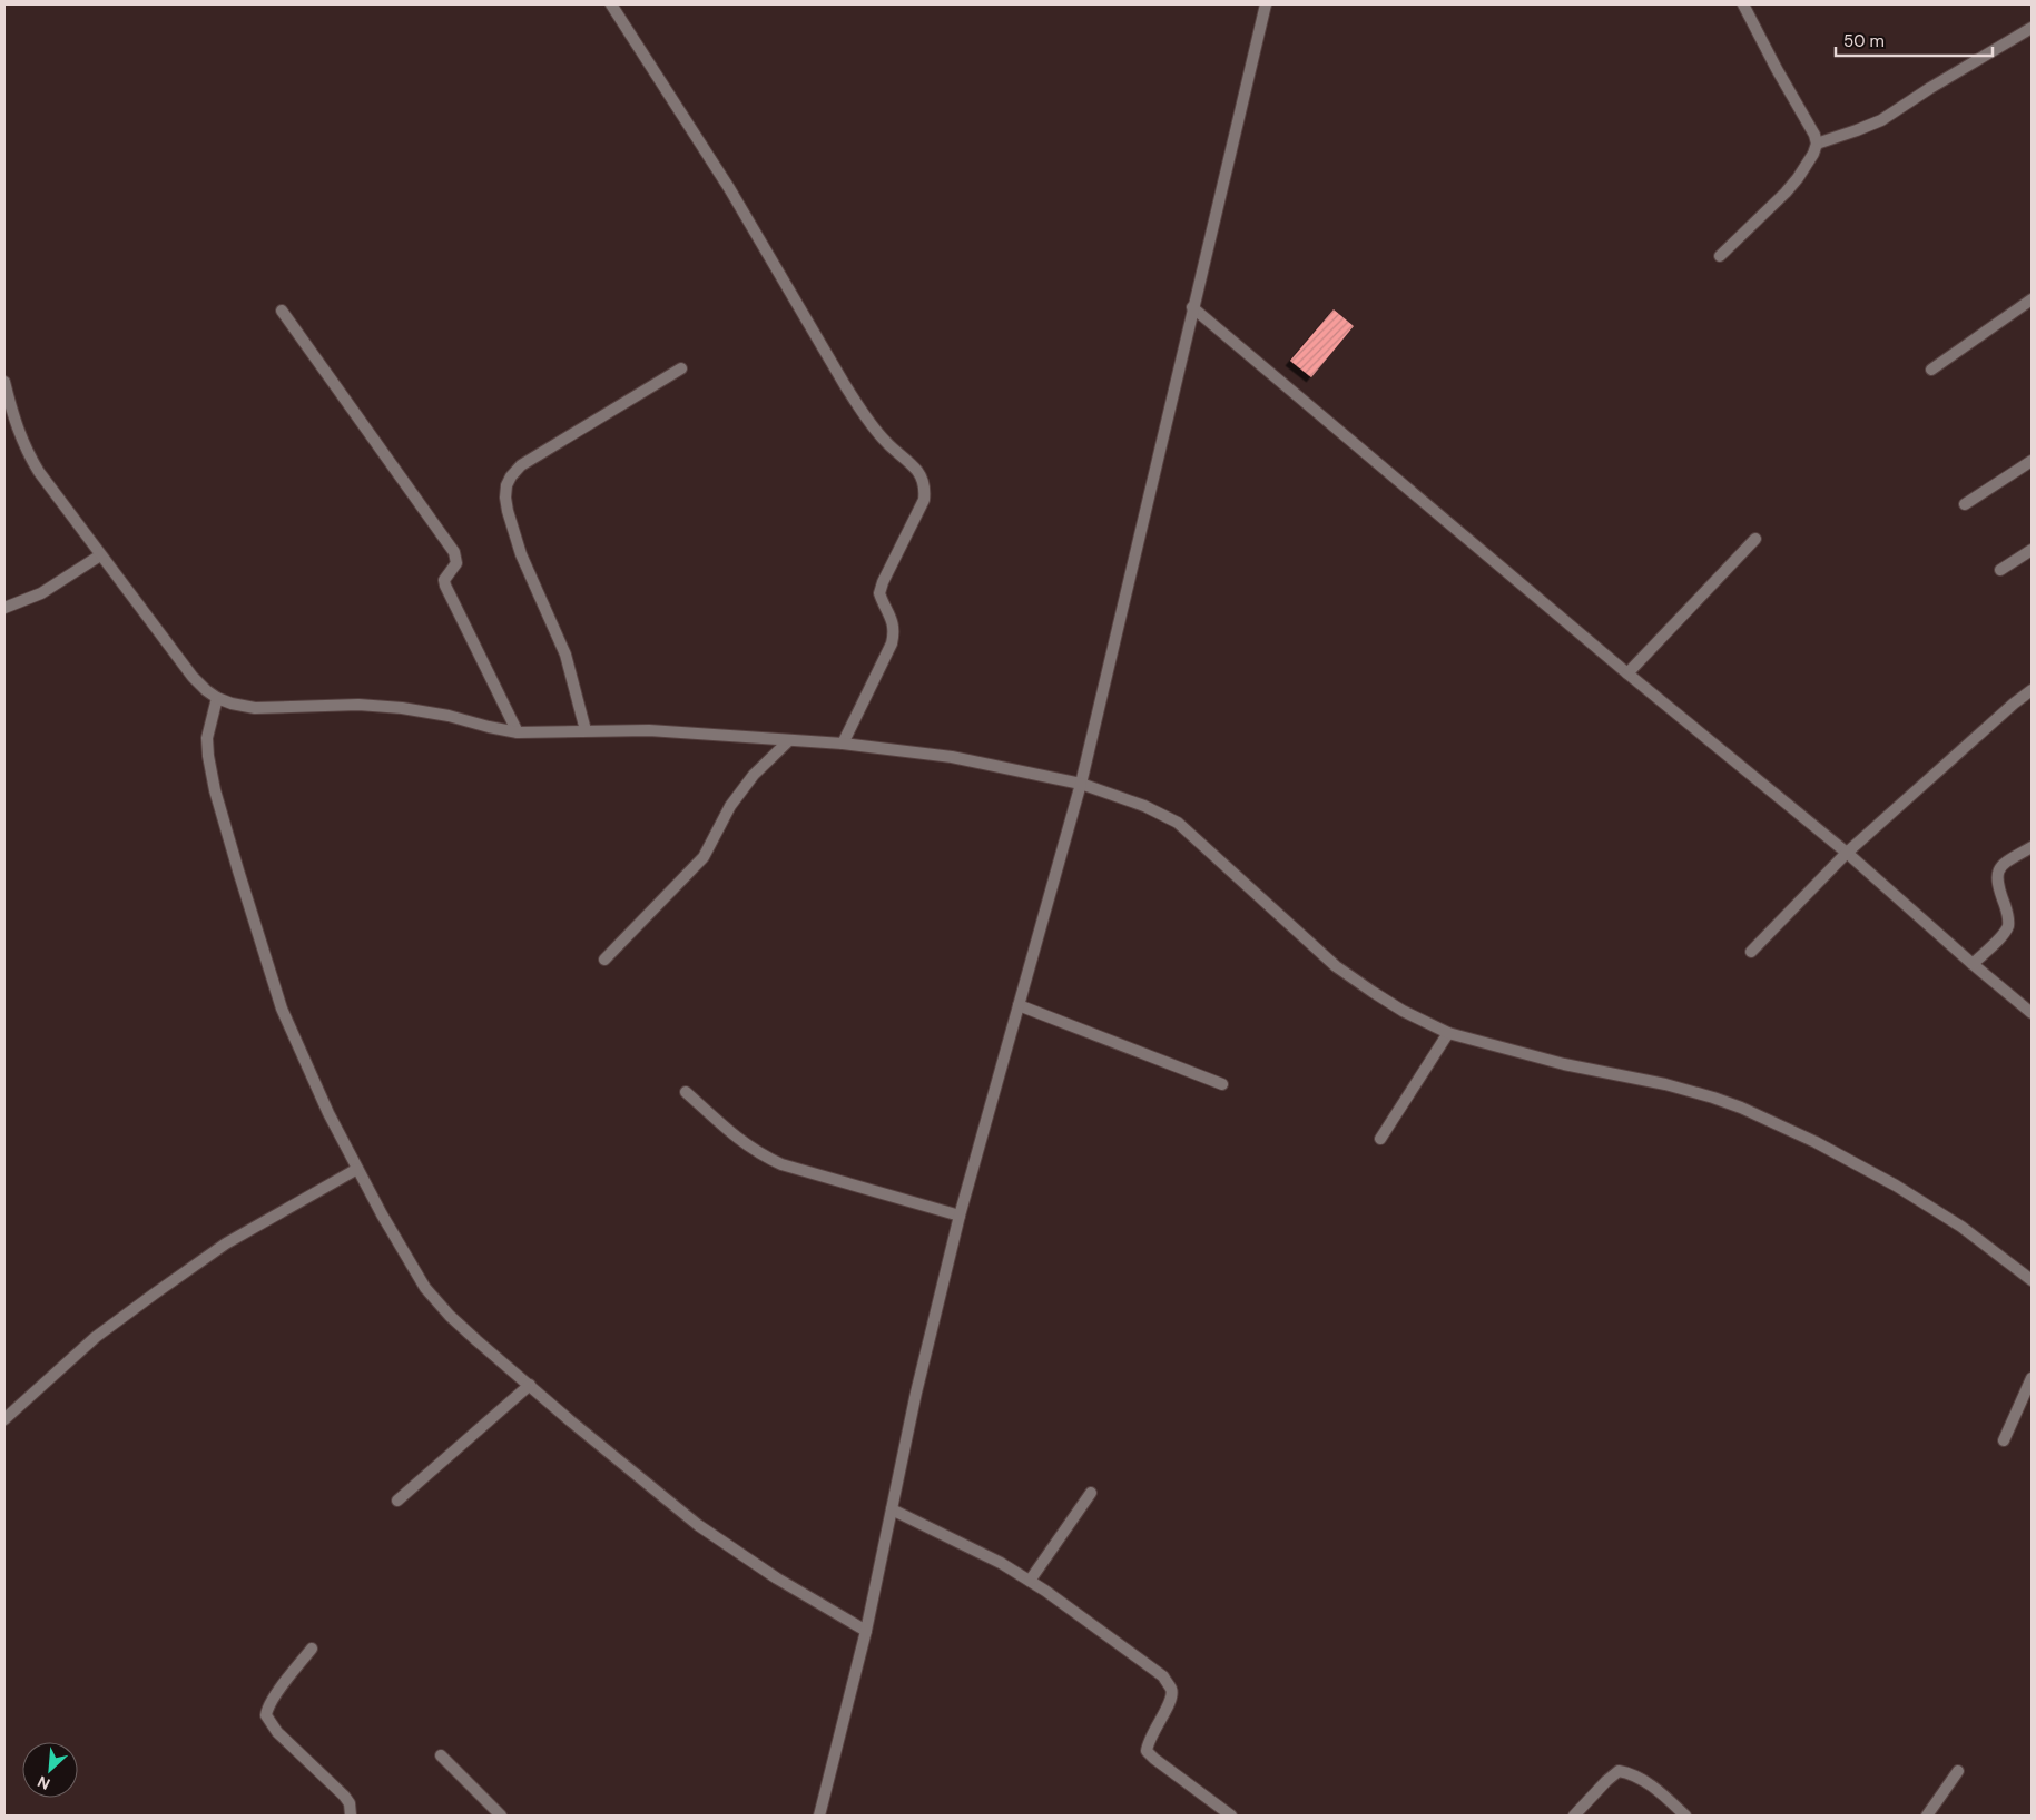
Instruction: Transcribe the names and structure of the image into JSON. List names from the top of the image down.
{
  "scale_bar": "50 m",
  "north": "bottom left"
}
